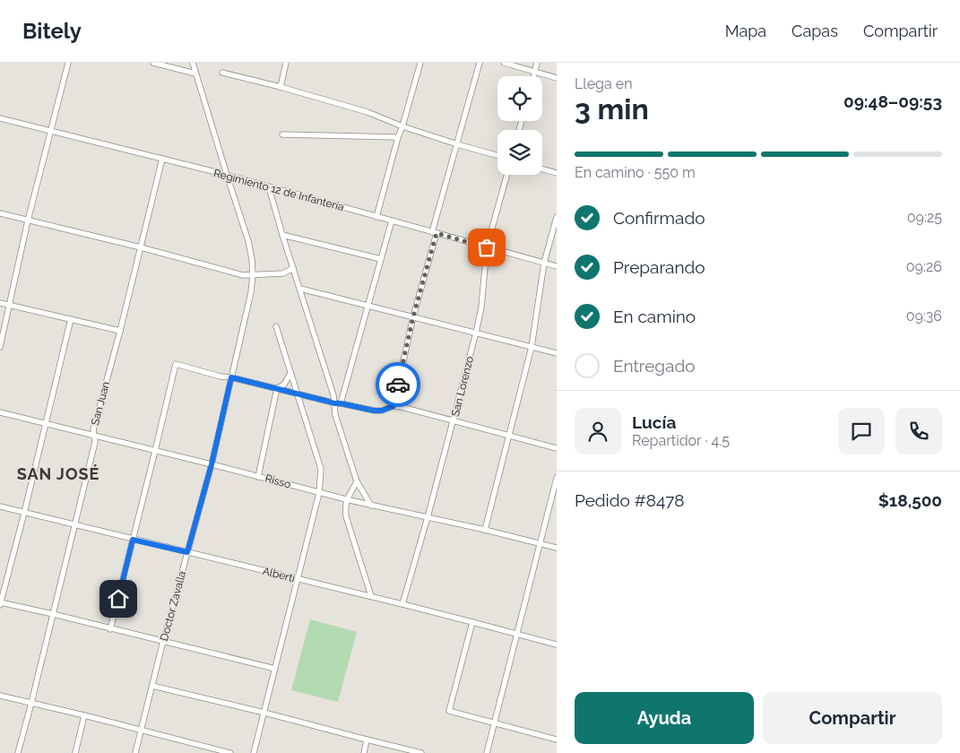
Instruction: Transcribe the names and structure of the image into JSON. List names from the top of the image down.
{
  "streets": {
    "street": [
      "Regimiento 12 de Infantería",
      "San Lorenzo",
      "San Juan",
      "Risso",
      "Alberti",
      "Doctor Zavalla"
    ]
  },
  "crossings": [
    ["Regimiento 12 de Infantería", "San Lorenzo"],
    ["Regimiento 12 de Infantería", "San Juan"],
    ["Regimiento 12 de Infantería", "Doctor Zavalla"],
    ["San Lorenzo", "Risso"],
    ["San Lorenzo", "Alberti"],
    ["San Juan", "Risso"],
    ["San Juan", "Alberti"],
    ["Risso", "Doctor Zavalla"],
    ["Alberti", "Doctor Zavalla"]
  ],
  "districts": ["SAN JOSÉ"],
  "page": {
    "header": "Bitely",
    "nav": ["Mapa", "Capas", "Compartir"],
    "heading": ["3 min", "Llega en", "09:48–09:53"],
    "panel": [
      "Lucía",
      "Repartidor · 4.5",
      "Pedido #8478",
      "$18,500"
    ],
    "bar": "En camino · 550 m",
    "list": [
      ["Confirmado", "09:25"],
      ["Preparando", "09:26"],
      ["En camino", "09:36"],
      "Entregado"
    ],
    "buttons": ["Ayuda", "Compartir"]
  }
}
